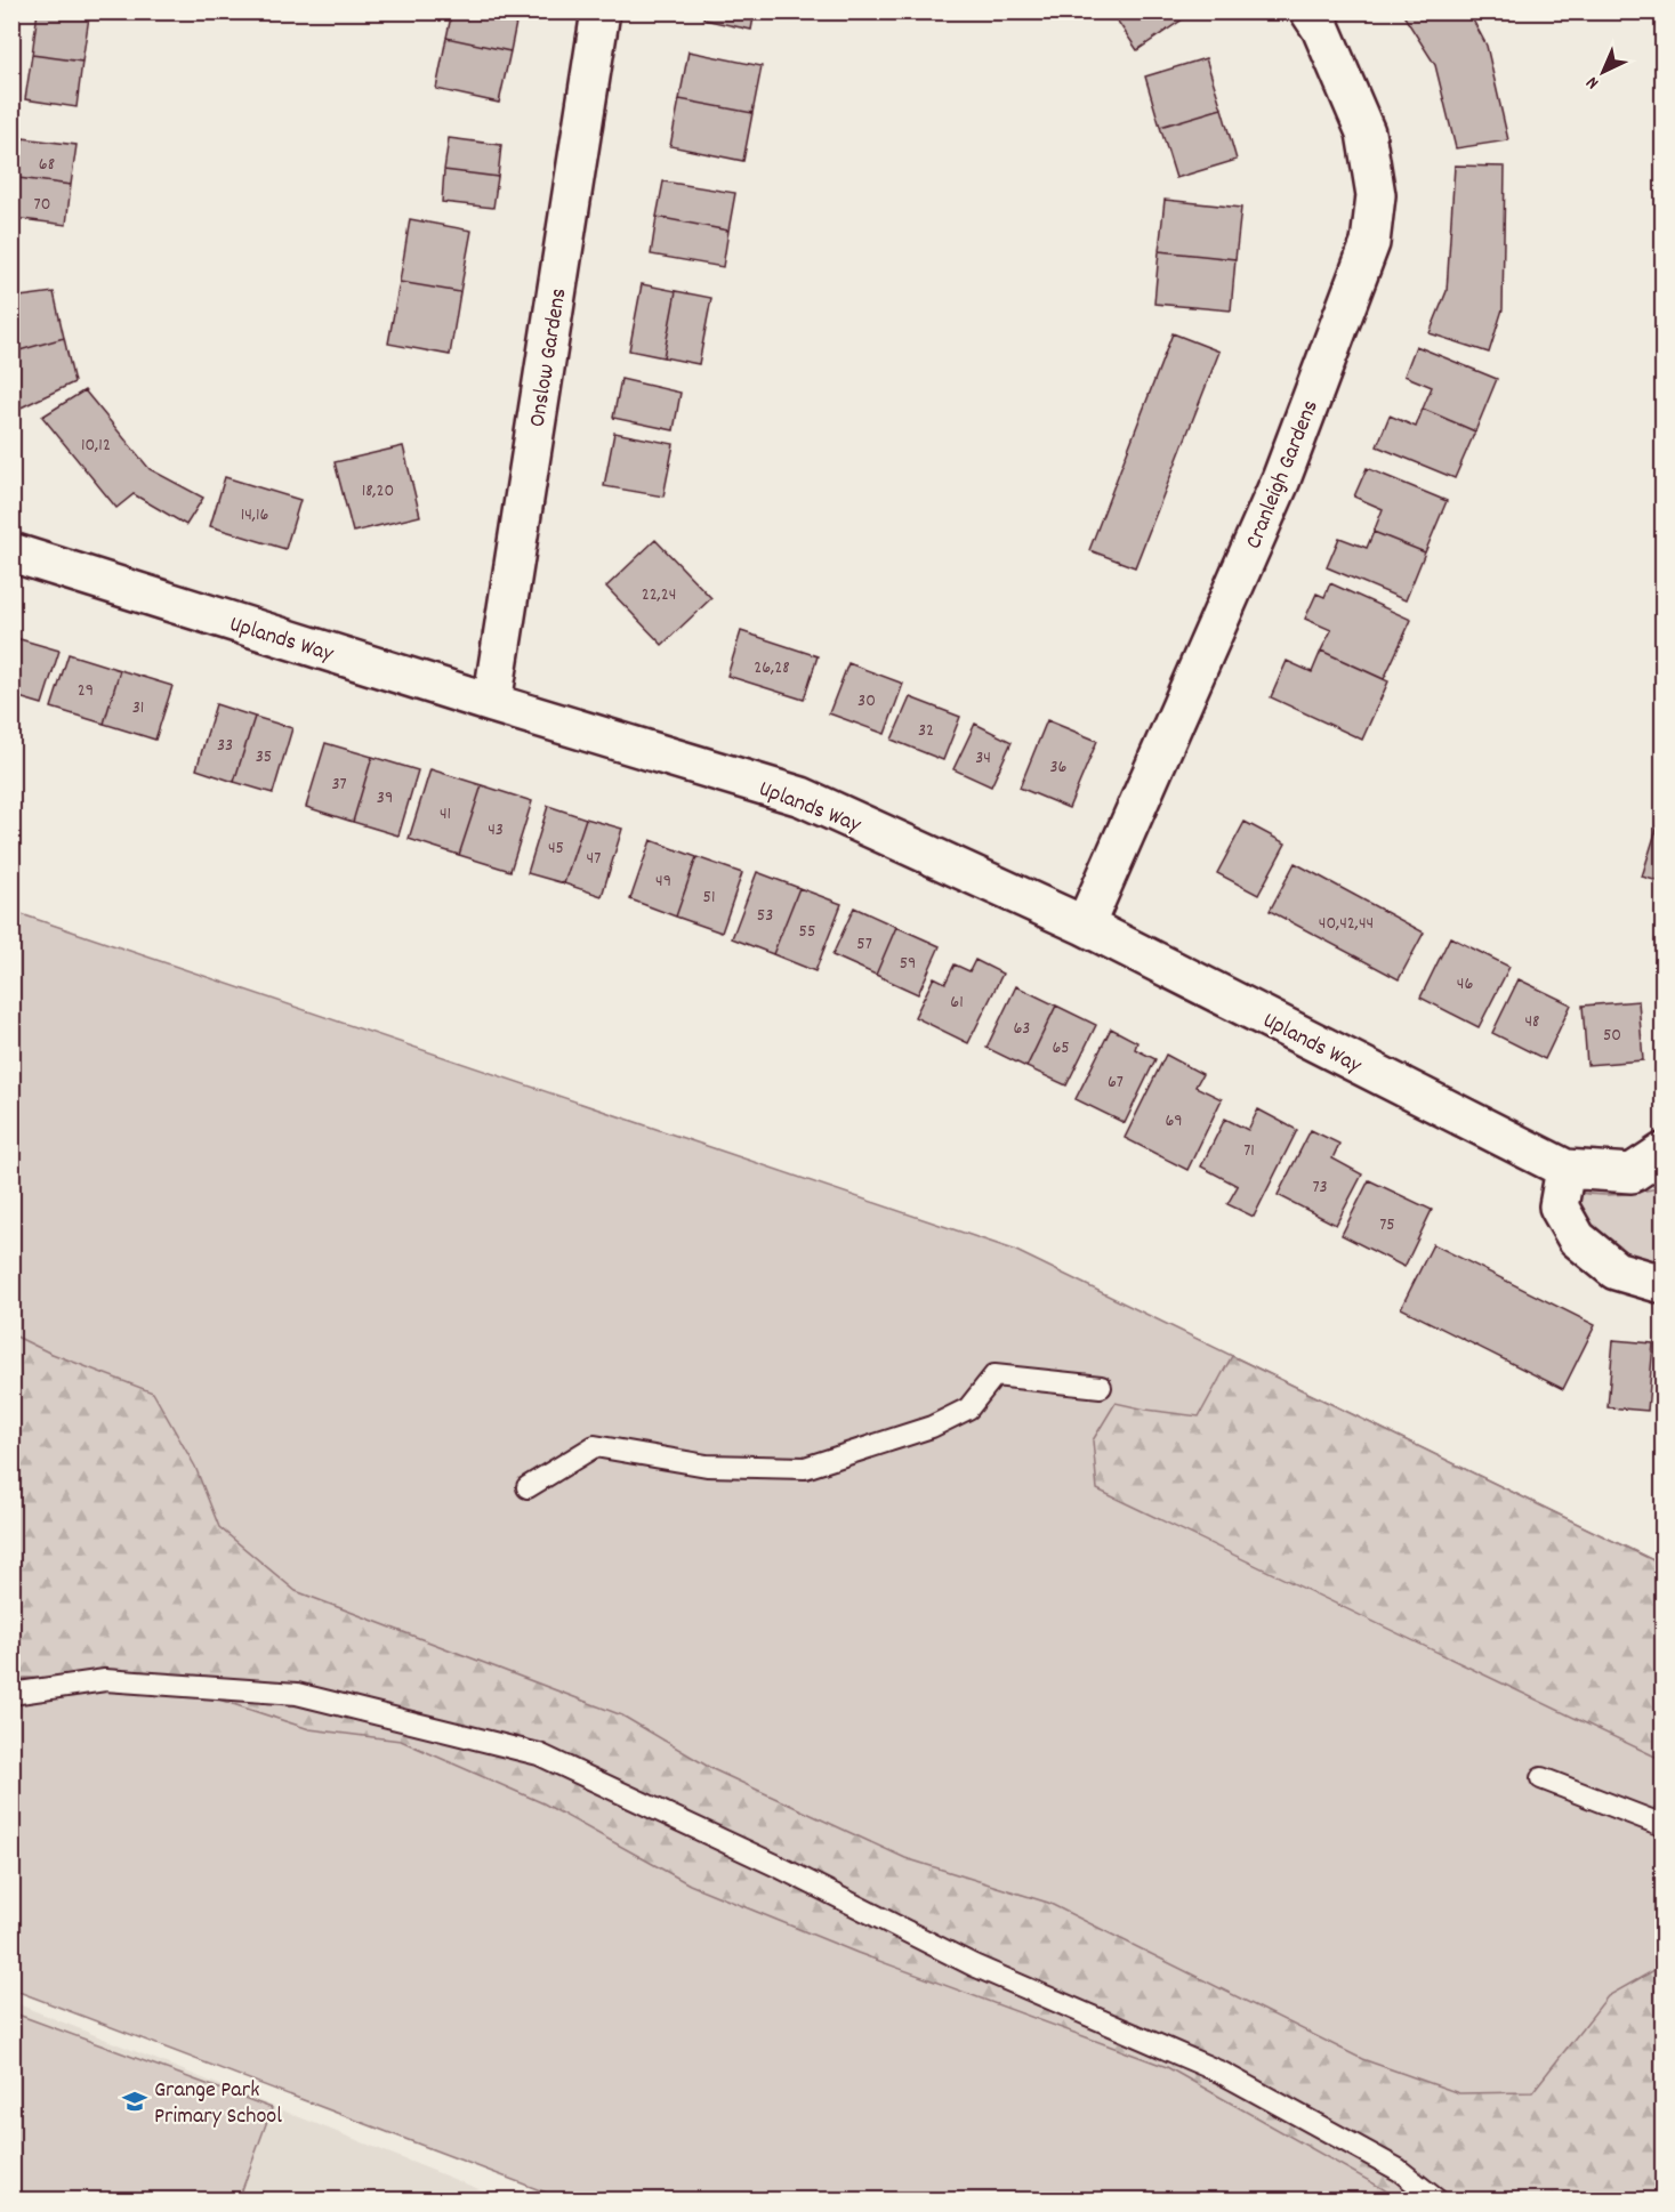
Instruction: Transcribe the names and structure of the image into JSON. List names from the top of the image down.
{
  "streets": {
    "street": ["Onslow Gardens", "Cranleigh Gardens", "Uplands Way"]
  },
  "crossings": [
    ["Onslow Gardens", "Uplands Way"],
    ["Cranleigh Gardens", "Uplands Way"]
  ],
  "places": {
    "school or university": ["Grange Park Primary School"]
  },
  "house_numbers": [
    "68",
    "70",
    "10,12",
    "18,20",
    "14,16",
    "22,24",
    "26,28",
    "29",
    "30",
    "31",
    "32",
    "33",
    "35",
    "34",
    "36",
    "37",
    "39",
    "41",
    "43",
    "45",
    "47",
    "49",
    "51",
    "53",
    "40,42,44",
    "55",
    "57",
    "59",
    "46",
    "61",
    "48",
    "63",
    "50",
    "65",
    "67",
    "69",
    "71",
    "73",
    "75"
  ],
  "north": "bottom left"
}
